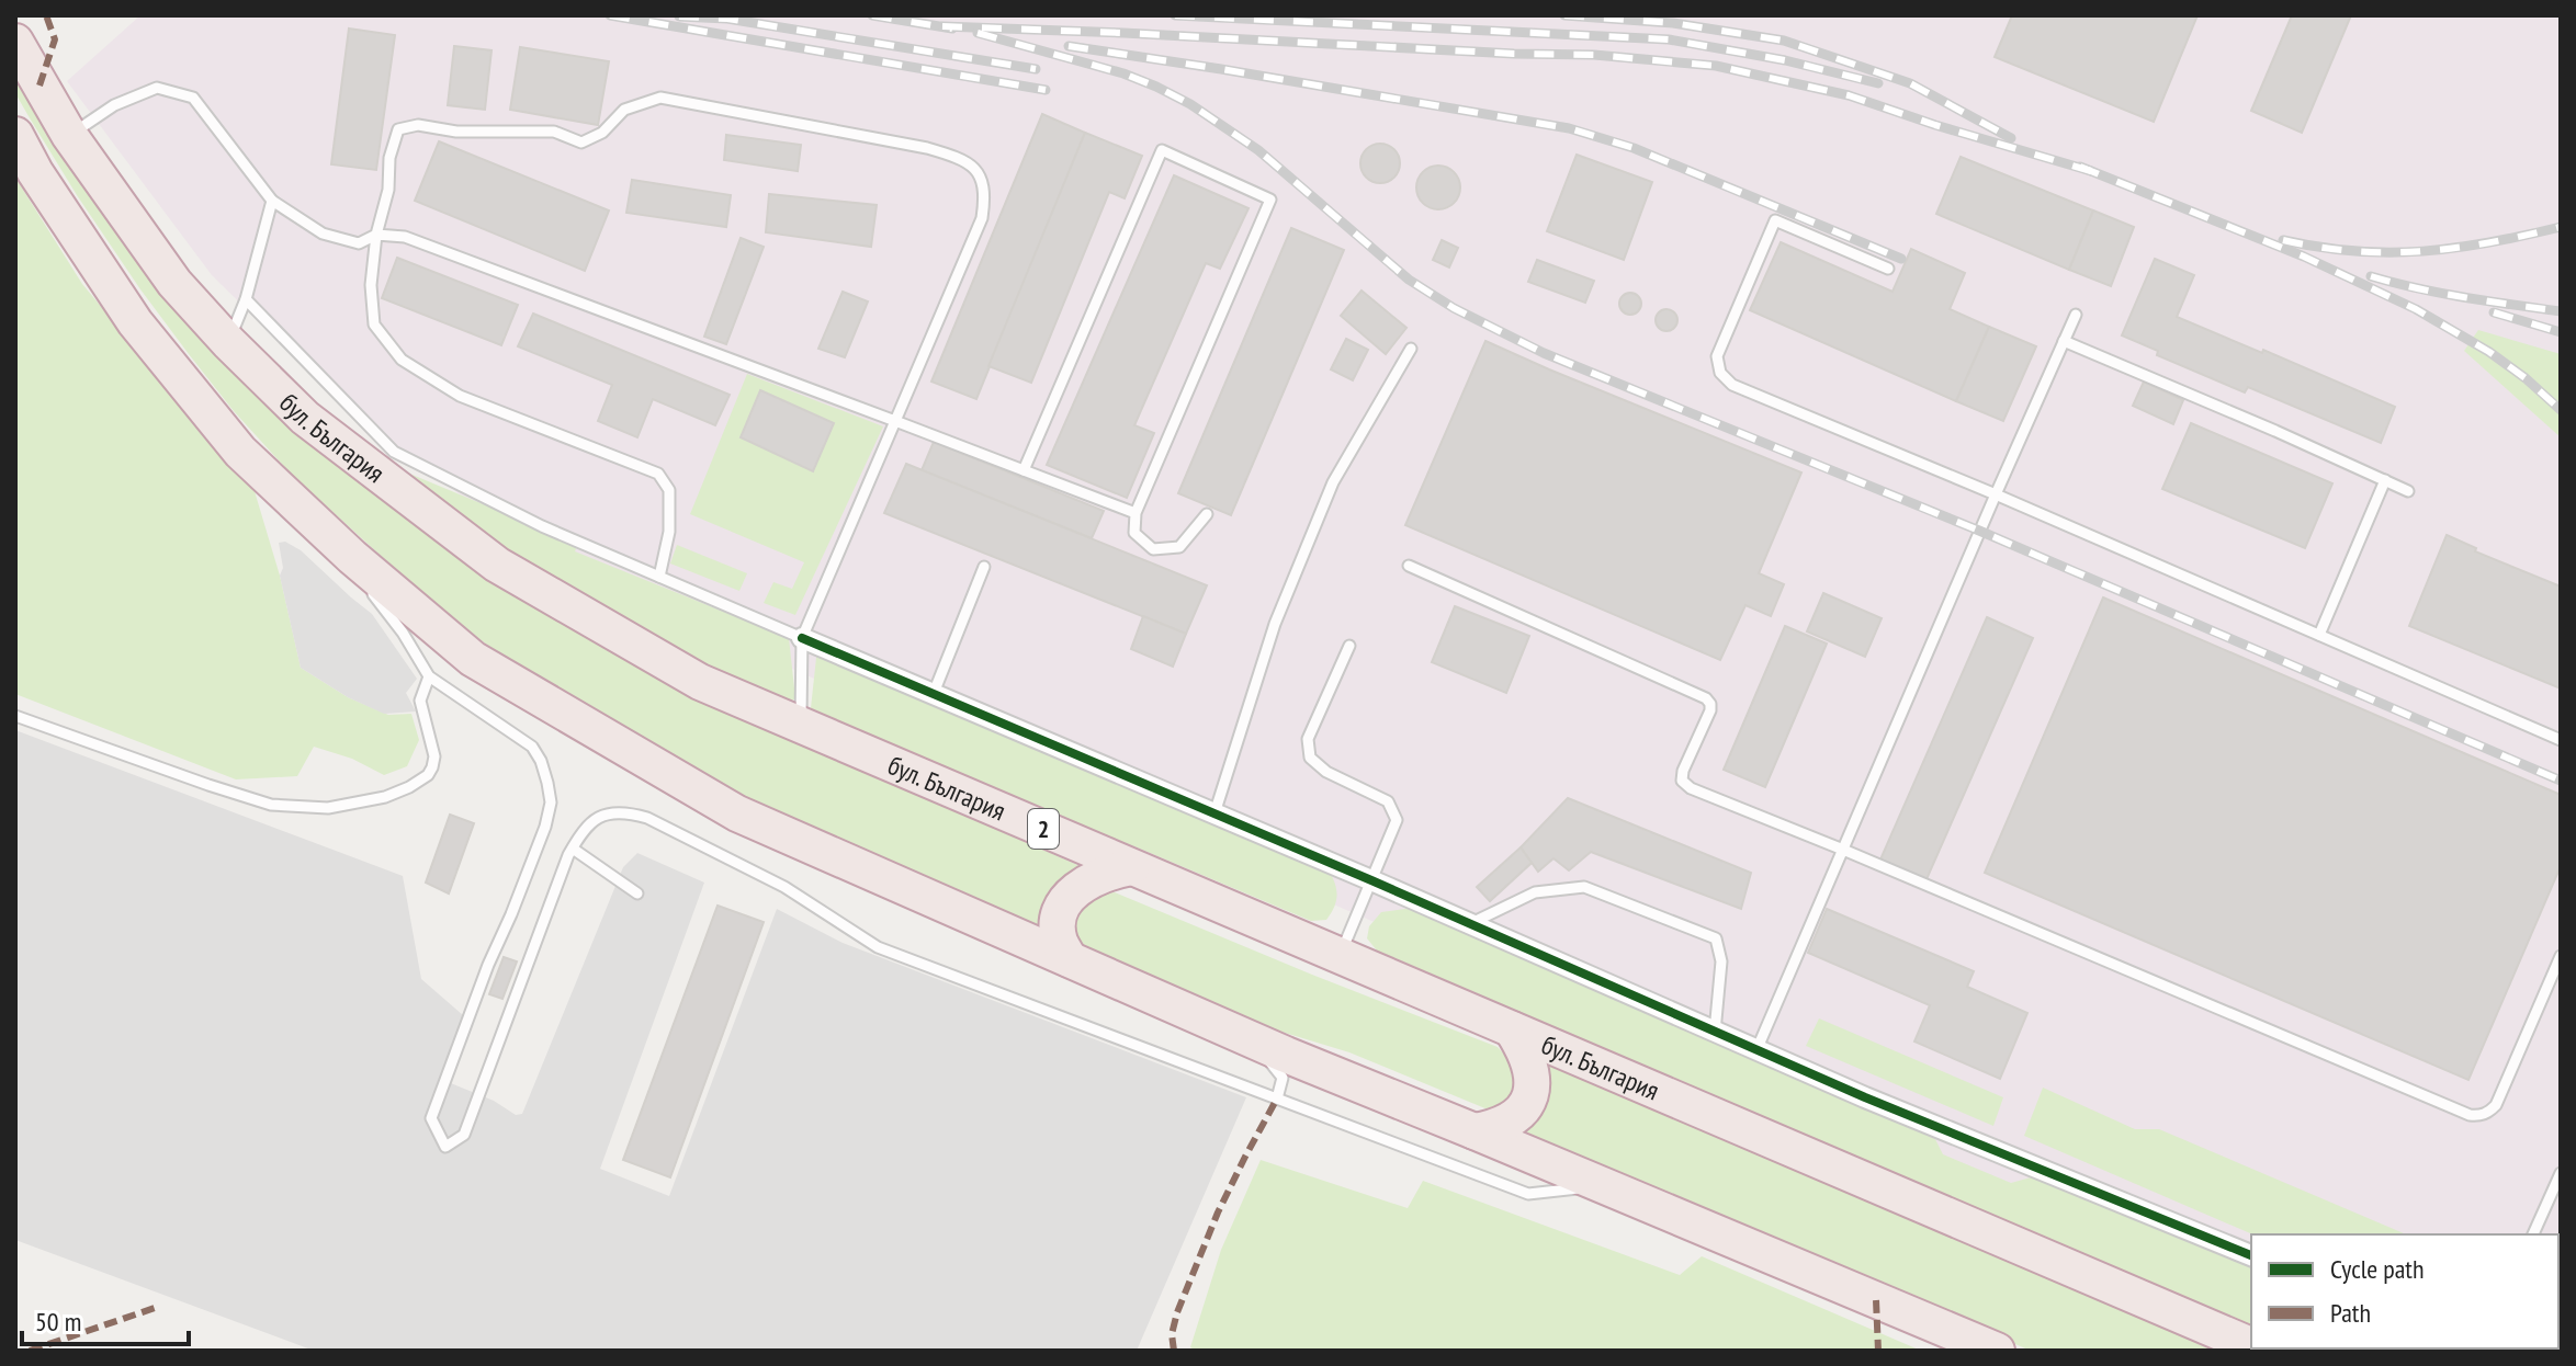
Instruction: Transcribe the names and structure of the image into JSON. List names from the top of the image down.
{
  "streets": {
    "highway": ["бул. България", "2"]
  },
  "legend": ["Cycle path", "Path"],
  "scale_bar": "50 m"
}
